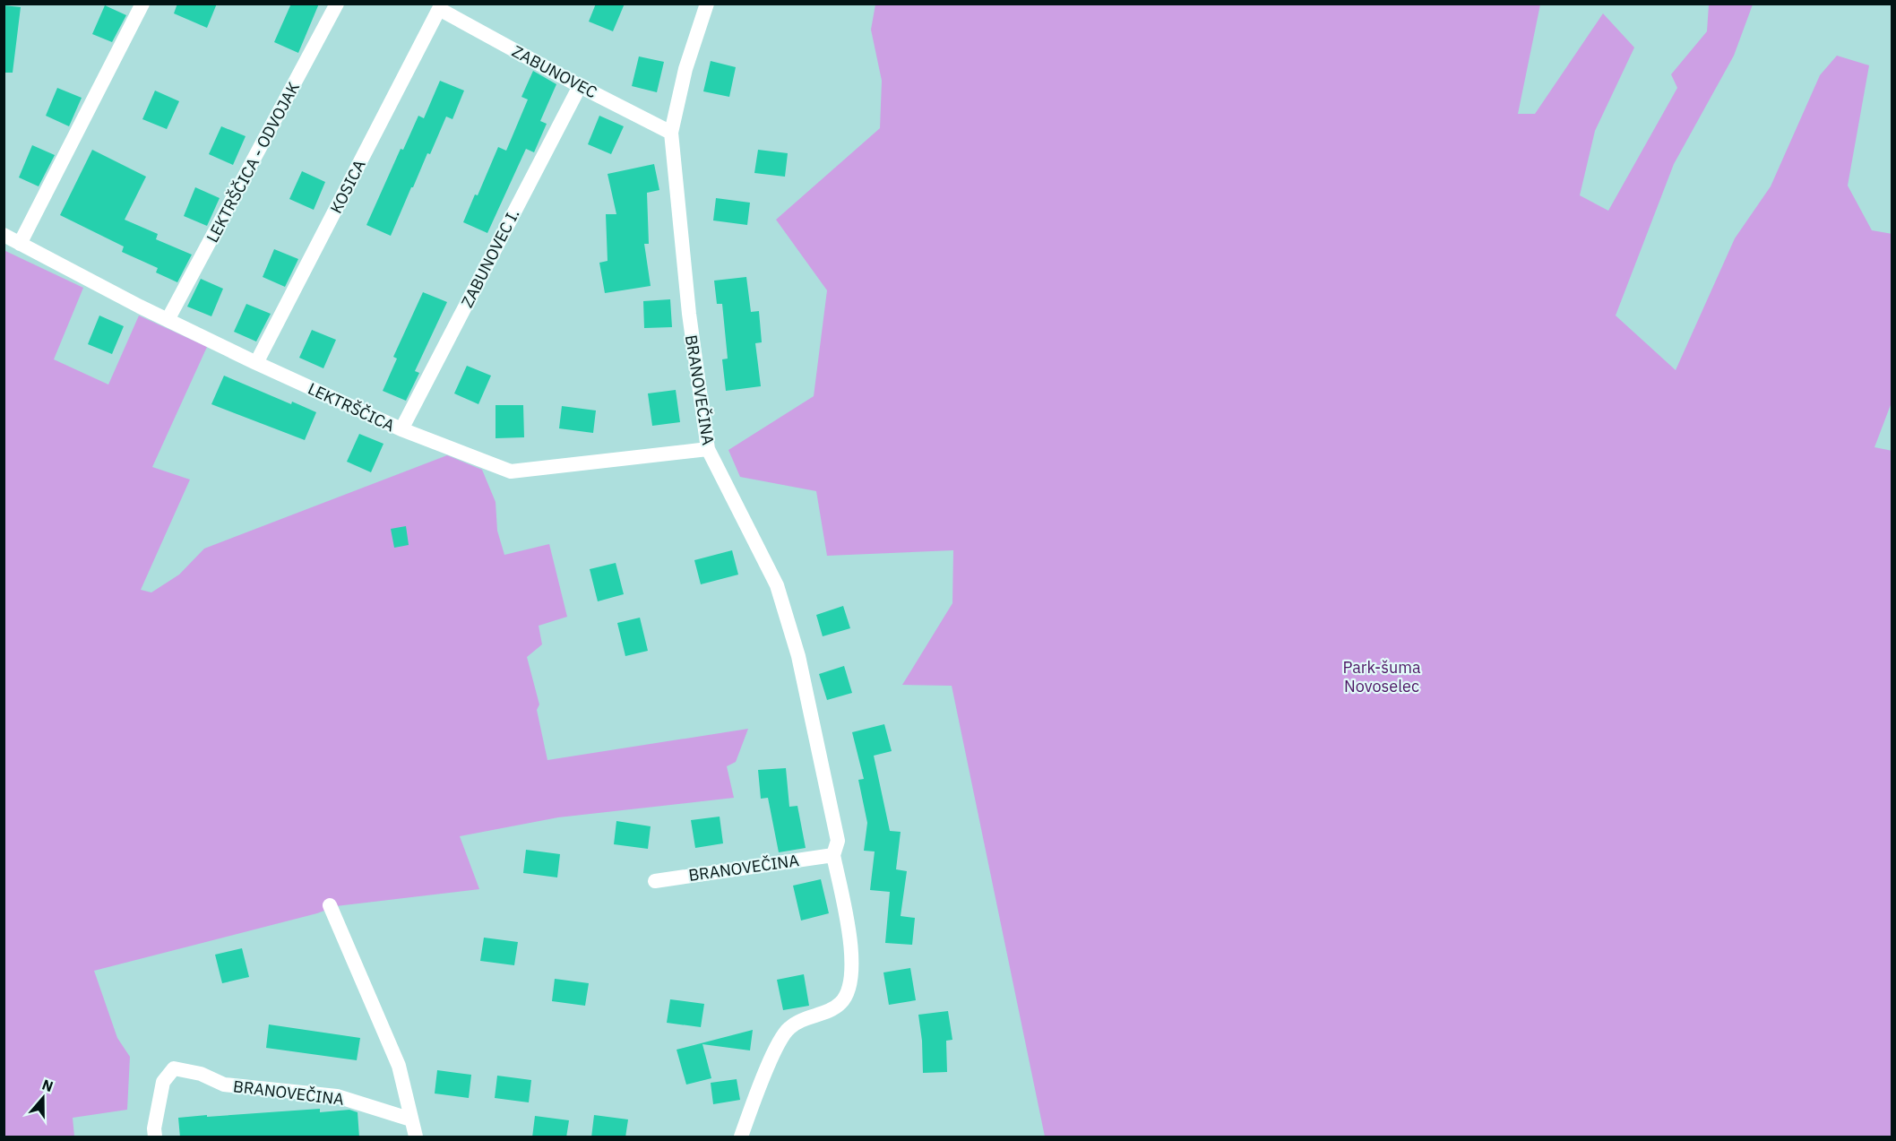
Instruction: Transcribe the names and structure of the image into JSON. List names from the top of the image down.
{
  "streets": {
    "street": [
      "ZABUNOVEC",
      "LEKTRŠČICA - ODVOJAK",
      "KOSICA",
      "ZABUNOVEC I.",
      "BRANOVEČINA",
      "LEKTRŠČICA"
    ]
  },
  "crossings": [
    ["ZABUNOVEC", "KOSICA"],
    ["ZABUNOVEC", "ZABUNOVEC I."],
    ["ZABUNOVEC", "BRANOVEČINA"],
    ["LEKTRŠČICA - ODVOJAK", "LEKTRŠČICA"],
    ["KOSICA", "LEKTRŠČICA"],
    ["ZABUNOVEC I.", "LEKTRŠČICA"],
    ["BRANOVEČINA", "LEKTRŠČICA"]
  ],
  "parks": ["Park-šuma Novoselec"],
  "north": "top"
}
